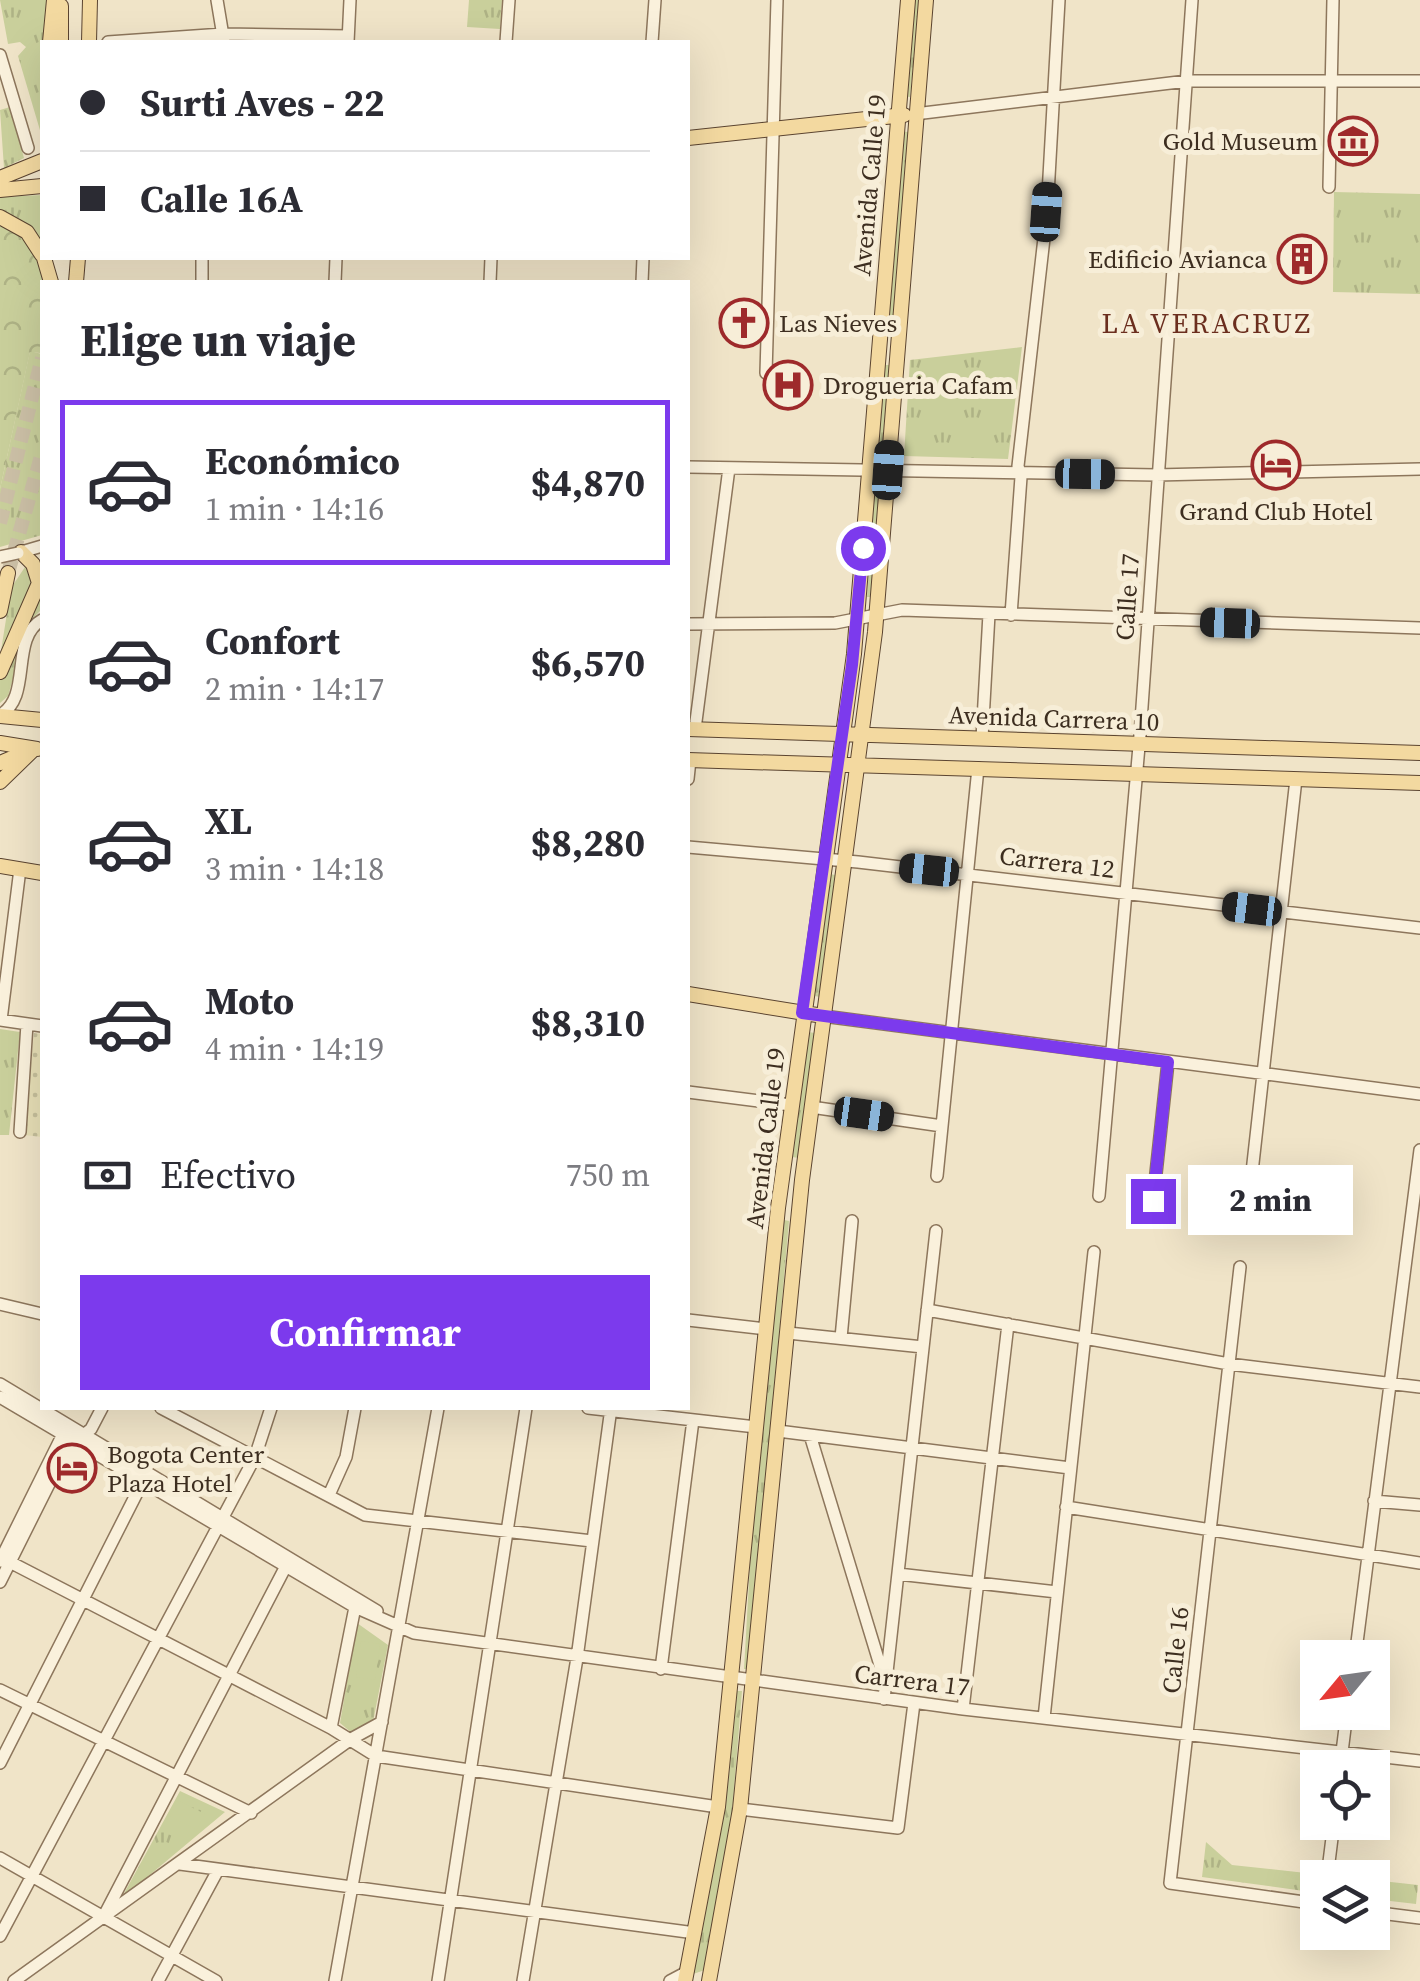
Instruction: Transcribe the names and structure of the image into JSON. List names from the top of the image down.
{
  "streets": {
    "main road": ["Avenida Calle 19", "Avenida Carrera 10"],
    "street": [
      "Calle 17",
      "Carrera 12",
      "Calle 16",
      "Carrera 17"
    ]
  },
  "crossings": [
    ["Avenida Calle 19", "Avenida Carrera 10"],
    ["Avenida Calle 19", "Carrera 12"],
    ["Avenida Calle 19", "Carrera 17"],
    ["Calle 17", "Avenida Carrera 10"],
    ["Calle 17", "Carrera 12"],
    ["Calle 16", "Carrera 17"]
  ],
  "districts": ["LA VERACRUZ"],
  "places": {
    "museum": ["Gold Museum"],
    "building": ["Edificio Avianca"],
    "church": ["Las Nieves"],
    "hospital": ["Drogueria Cafam"],
    "hotel": ["Grand Club Hotel", "Bogota Center Plaza Hotel"]
  },
  "north": "bottom left",
  "page": {
    "banner": ["Surti Aves - 22", "Calle 16A"],
    "heading": "Elige un viaje",
    "list": [
      {
        "name": "Económico",
        "note": "1 min · 14:16",
        "value": "$4,870"
      },
      {
        "name": "Confort",
        "note": "2 min · 14:17",
        "value": "$6,570"
      },
      {
        "name": "XL",
        "note": "3 min · 14:18",
        "value": "$8,280"
      },
      {
        "name": "Moto",
        "note": "4 min · 14:19",
        "value": "$8,310"
      }
    ],
    "pay": ["Efectivo", "750 m"],
    "bubble": "2 min",
    "buttons": "Confirmar"
  }
}
